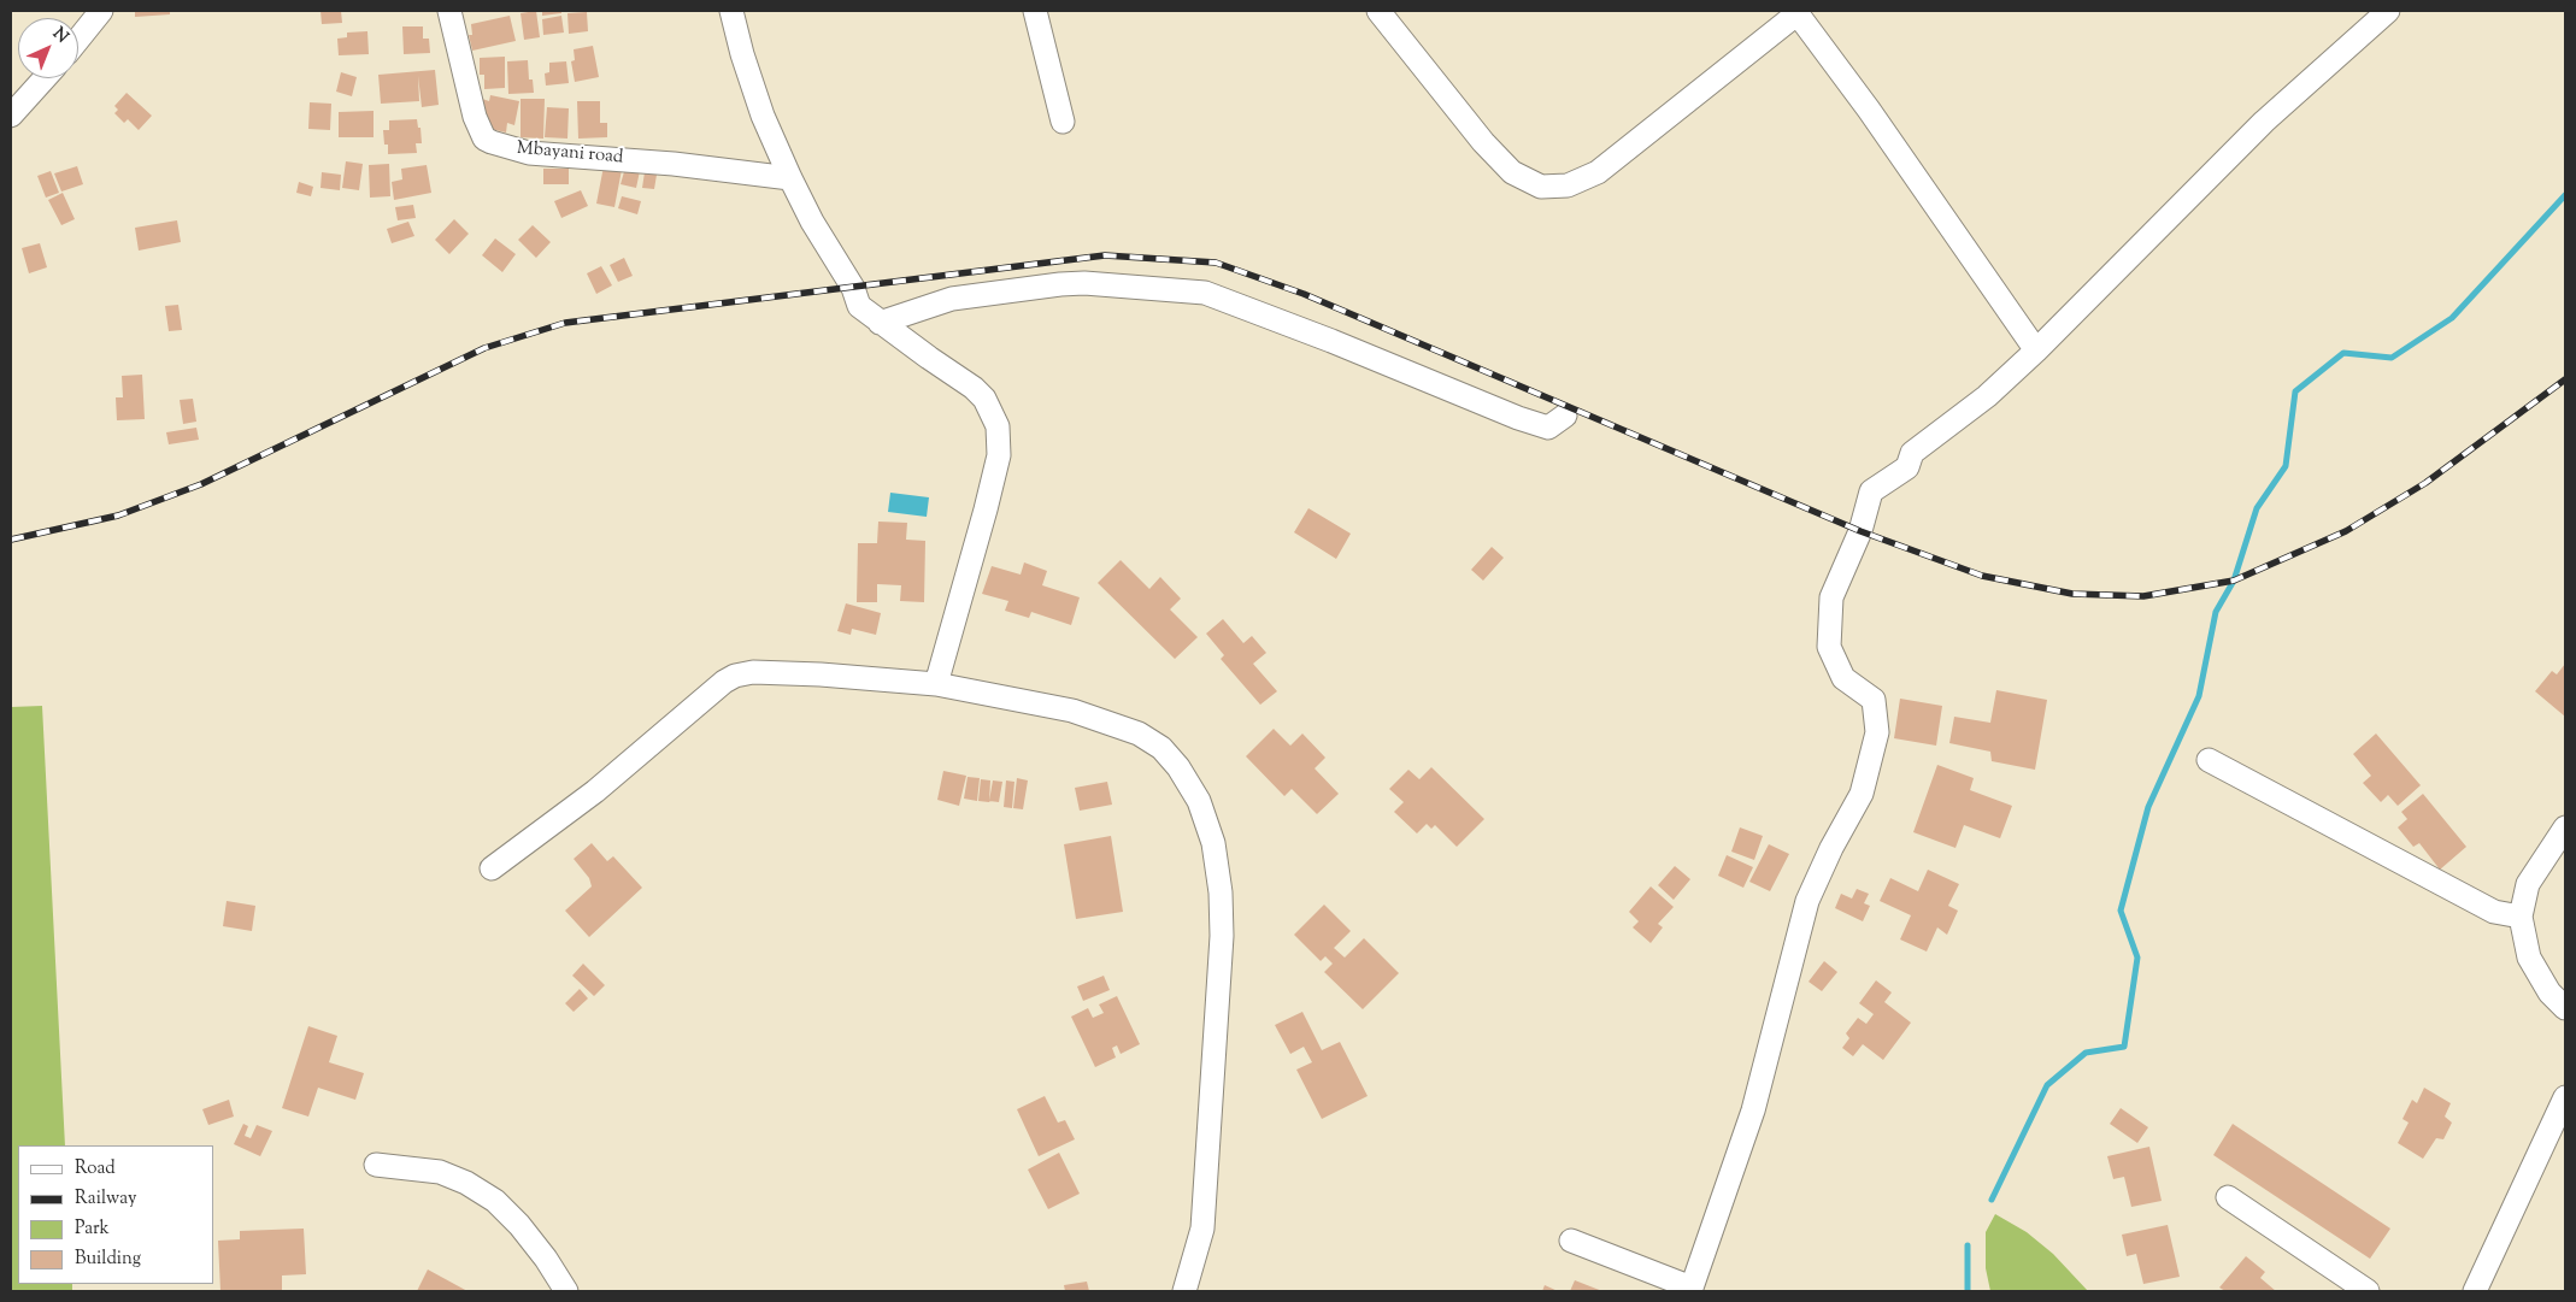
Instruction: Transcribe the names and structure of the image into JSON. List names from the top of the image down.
{
  "streets": {
    "street": ["Mbayani road"]
  },
  "legend": [
    "Road",
    "Railway",
    "Park",
    "Building"
  ],
  "north": "top right"
}
